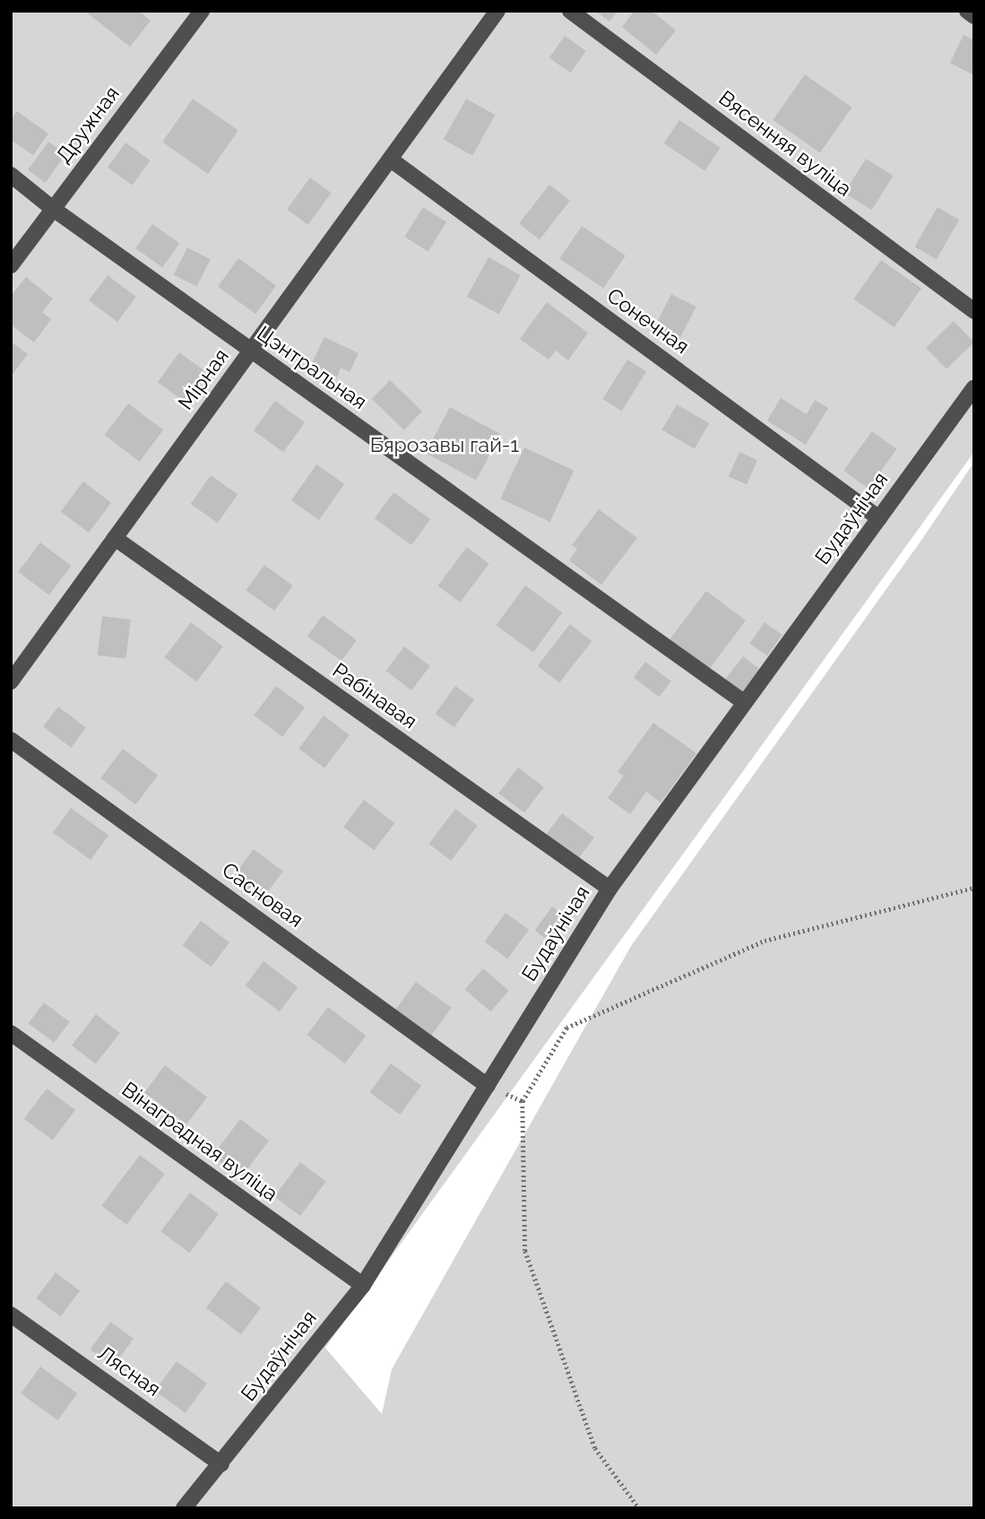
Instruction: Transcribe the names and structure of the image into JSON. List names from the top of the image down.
{
  "streets": {
    "street": [
      "Дружная",
      "Вясенняя вуліца",
      "Сонечная",
      "Цэнтральная",
      "Мірная",
      "Будаўнічая",
      "Рабінавая",
      "Сасновая",
      "Вінаградная вуліца",
      "Лясная"
    ]
  },
  "crossings": [
    ["Дружная", "Цэнтральная"],
    ["Сонечная", "Мірная"],
    ["Сонечная", "Будаўнічая"],
    ["Цэнтральная", "Мірная"],
    ["Цэнтральная", "Будаўнічая"],
    ["Мірная", "Рабінавая"],
    ["Будаўнічая", "Рабінавая"],
    ["Будаўнічая", "Сасновая"],
    ["Будаўнічая", "Вінаградная вуліца"],
    ["Будаўнічая", "Лясная"]
  ],
  "parks": ["Бярозавы гай-1"]
}
